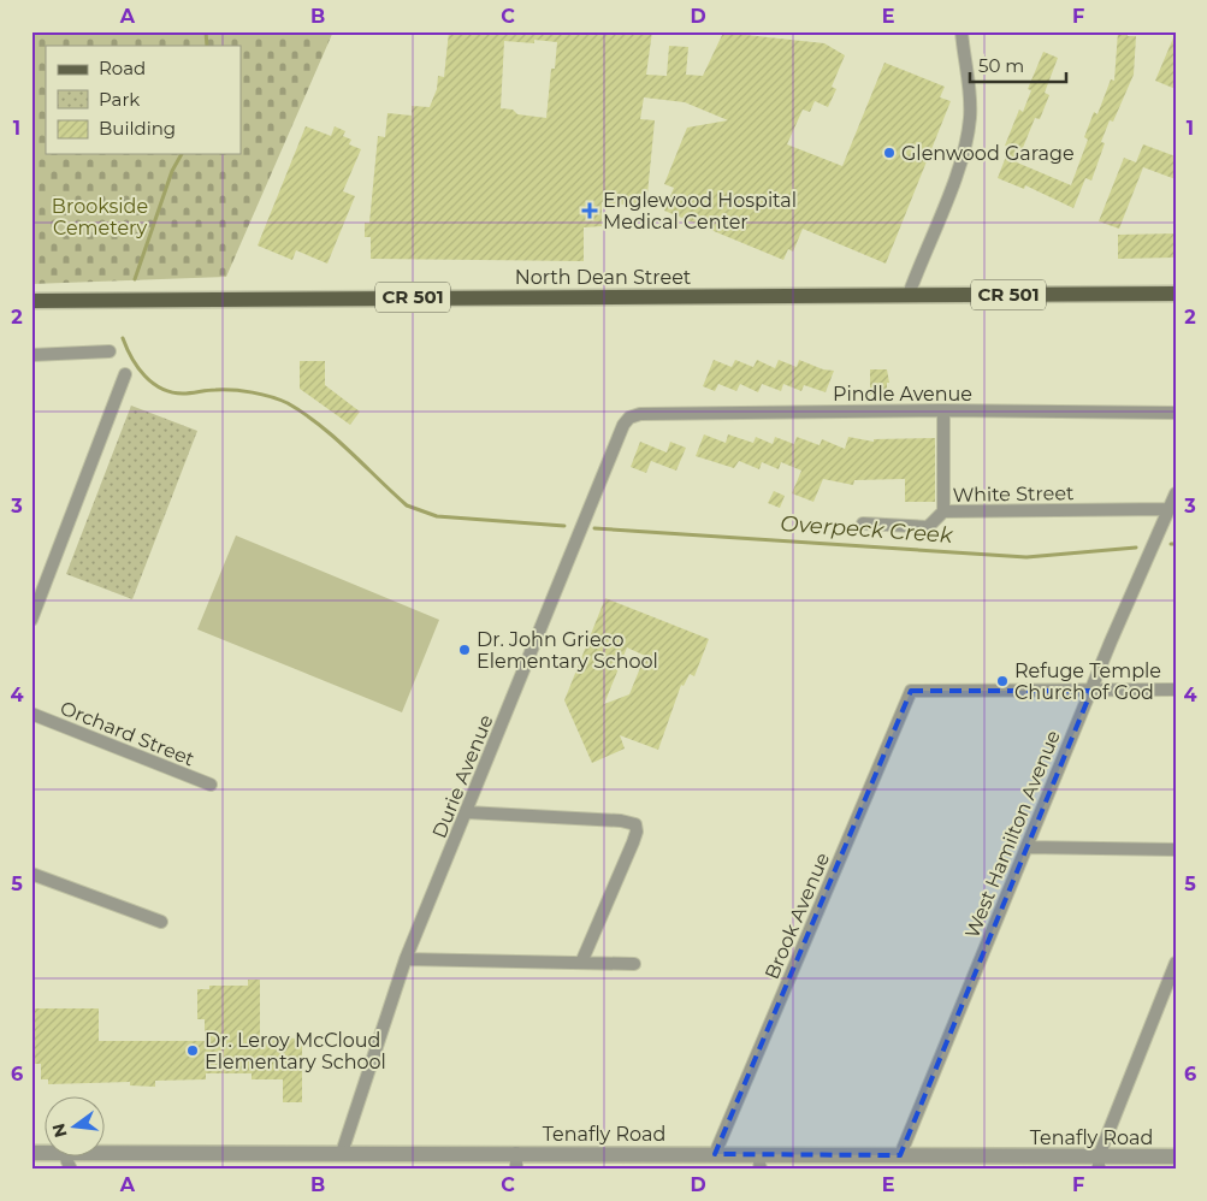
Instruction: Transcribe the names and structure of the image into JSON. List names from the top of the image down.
{
  "streets": {
    "main road": ["North Dean Street", "CR 501"],
    "street": [
      "Pindle Avenue",
      "White Street",
      "Orchard Street",
      "Durie Avenue",
      "West Hamilton Avenue",
      "Brook Avenue",
      "Tenafly Road"
    ]
  },
  "crossings": [
    ["Pindle Avenue", "Durie Avenue"],
    ["White Street", "West Hamilton Avenue"],
    ["Durie Avenue", "Tenafly Road"],
    ["West Hamilton Avenue", "Brook Avenue"],
    ["West Hamilton Avenue", "Tenafly Road"],
    ["Brook Avenue", "Tenafly Road"]
  ],
  "water": ["Overpeck Creek"],
  "parks": ["Brookside Cemetery"],
  "places": {
    "other": [
      "Glenwood Garage",
      "Dr. John Grieco Elementary School",
      "Refuge Temple Church of God",
      "Dr. Leroy McCloud Elementary School"
    ],
    "health": ["Englewood Hospital Medical Center"]
  },
  "legend": ["Road", "Park", "Building"],
  "scale_bar": "50 m",
  "north": "left",
  "grid": {
    "columns": [
      "A",
      "B",
      "C",
      "D",
      "E",
      "F"
    ],
    "rows": [
      "1",
      "2",
      "3",
      "4",
      "5",
      "6"
    ]
  }
}
